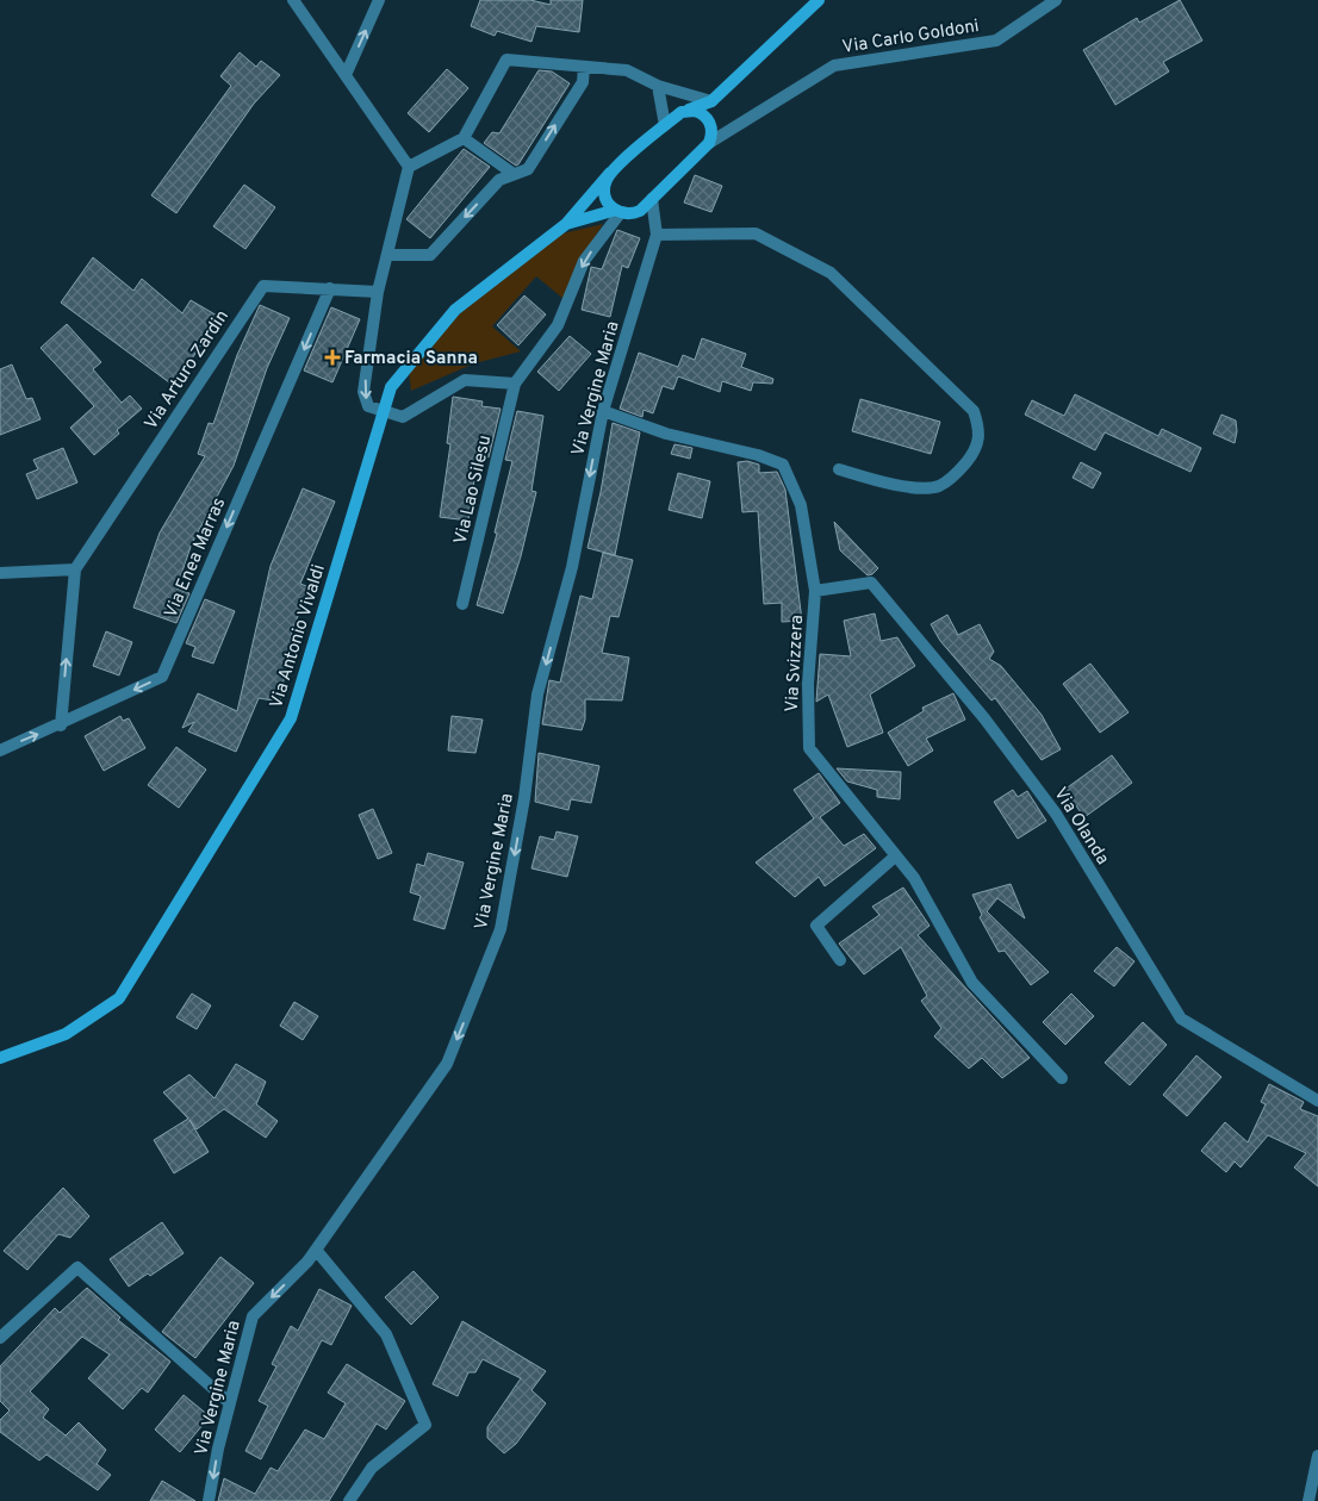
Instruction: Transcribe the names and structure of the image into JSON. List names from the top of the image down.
{
  "streets": {
    "main road": ["Via Antonio Vivaldi"],
    "street": [
      "Via Carlo Goldoni",
      "Via Arturo Zardin",
      "Via Vergine Maria",
      "Via Lao Silesu",
      "Via Enea Marras",
      "Via Svizzera",
      "Via Olanda"
    ]
  },
  "crossings": [
    ["Via Carlo Goldoni", "Via Antonio Vivaldi"],
    ["Via Arturo Zardin", "Via Enea Marras"],
    ["Via Vergine Maria", "Via Antonio Vivaldi"],
    ["Via Vergine Maria", "Via Svizzera"],
    ["Via Lao Silesu", "Via Antonio Vivaldi"],
    ["Via Svizzera", "Via Olanda"]
  ],
  "one_way": ["Via Vergine Maria", "Via Lao Silesu"],
  "places": {
    "health": ["Farmacia Sanna"]
  }
}
